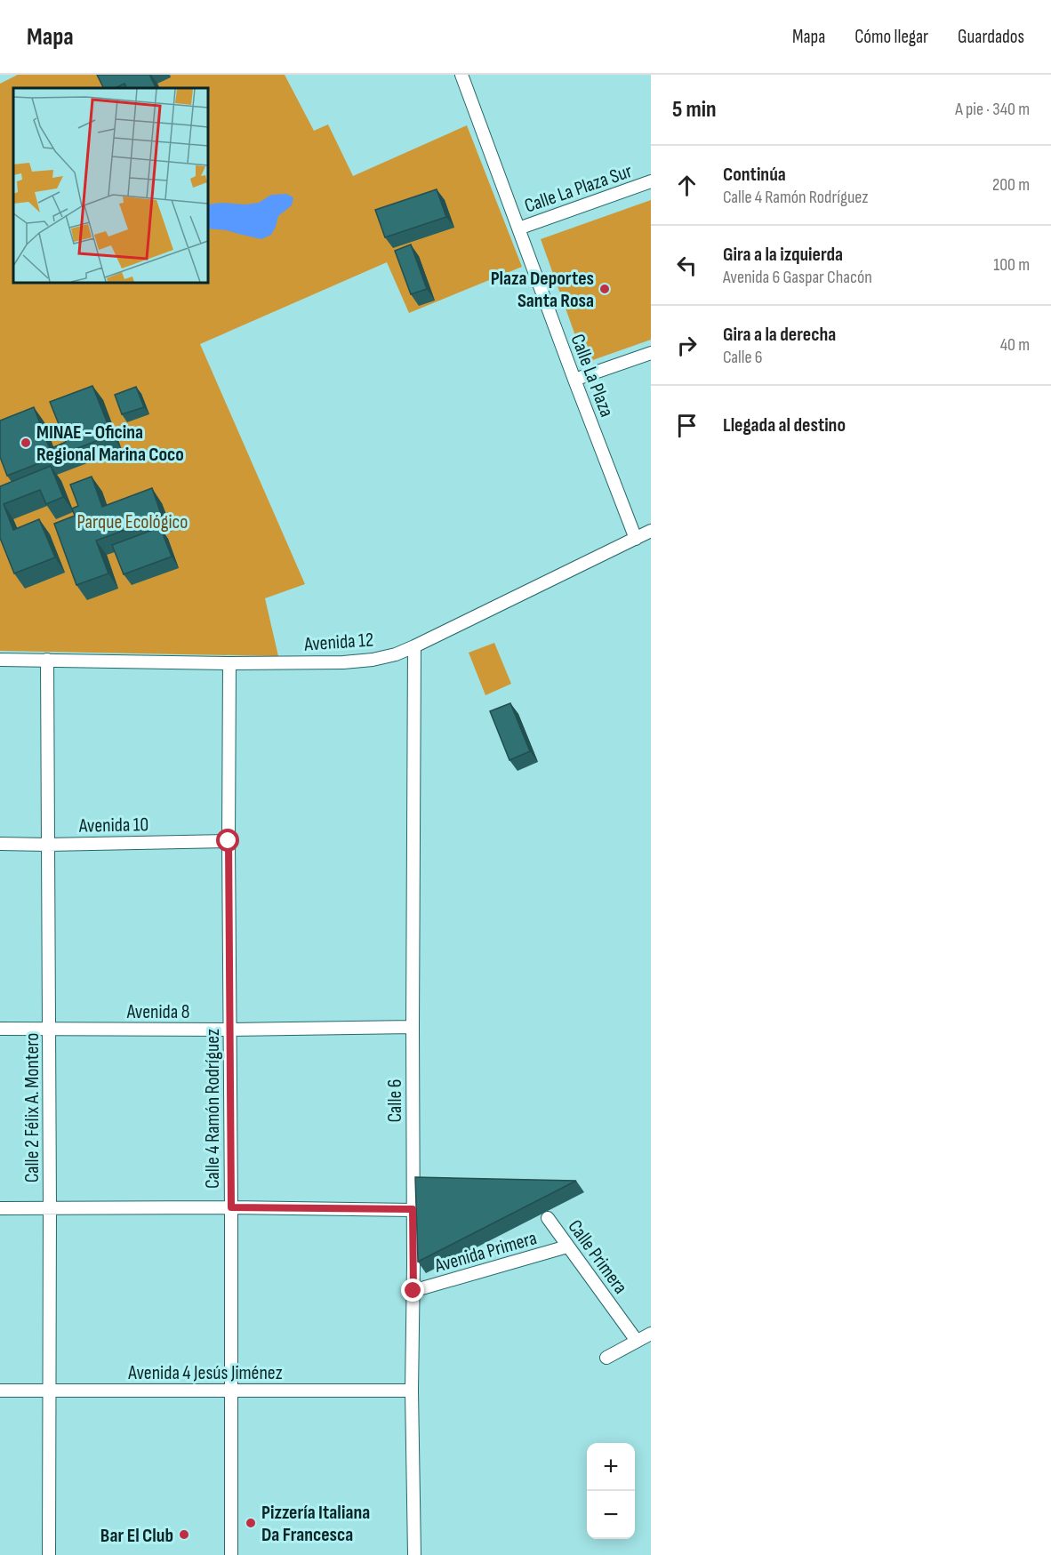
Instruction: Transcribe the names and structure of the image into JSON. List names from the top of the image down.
{
  "streets": {
    "street": [
      "Calle La Plaza Sur",
      "Calle La Plaza",
      "Avenida 12",
      "Avenida 10",
      "Avenida 8",
      "Calle 6",
      "Calle 2 Félix A. Montero",
      "Calle 4 Ramón Rodríguez",
      "Avenida Primera",
      "Calle Primera",
      "Avenida 4 Jesús Jiménez"
    ]
  },
  "crossings": [
    ["Calle La Plaza Sur", "Calle La Plaza"],
    ["Calle La Plaza", "Avenida 12"],
    ["Avenida 12", "Calle 6"],
    ["Avenida 12", "Calle 2 Félix A. Montero"],
    ["Avenida 12", "Calle 4 Ramón Rodríguez"],
    ["Avenida 10", "Calle 2 Félix A. Montero"],
    ["Avenida 10", "Calle 4 Ramón Rodríguez"],
    ["Avenida 8", "Calle 6"],
    ["Avenida 8", "Calle 2 Félix A. Montero"],
    ["Avenida 8", "Calle 4 Ramón Rodríguez"],
    ["Calle 6", "Avenida Primera"],
    ["Calle 6", "Avenida 4 Jesús Jiménez"],
    ["Calle 2 Félix A. Montero", "Avenida 4 Jesús Jiménez"],
    ["Calle 4 Ramón Rodríguez", "Avenida 4 Jesús Jiménez"],
    ["Avenida Primera", "Calle Primera"]
  ],
  "parks": ["Parque Ecológico"],
  "places": [
    "Plaza Deportes Santa Rosa",
    "MINAE - Oficina Regional Marina Coco",
    "Pizzería Italiana Da Francesca",
    "Bar El Club"
  ],
  "page": {
    "header": "Mapa",
    "nav": ["Mapa", "Cómo llegar", "Guardados"],
    "heading": ["5 min", "A pie · 340 m"],
    "list": [
      ["Continúa", "Calle 4 Ramón Rodríguez", "200 m"],
      ["Gira a la izquierda", "Avenida 6 Gaspar Chacón", "100 m"],
      ["Gira a la derecha", "Calle 6", "40 m"],
      "Llegada al destino"
    ],
    "map_buttons": ["+", "−"]
  }
}
